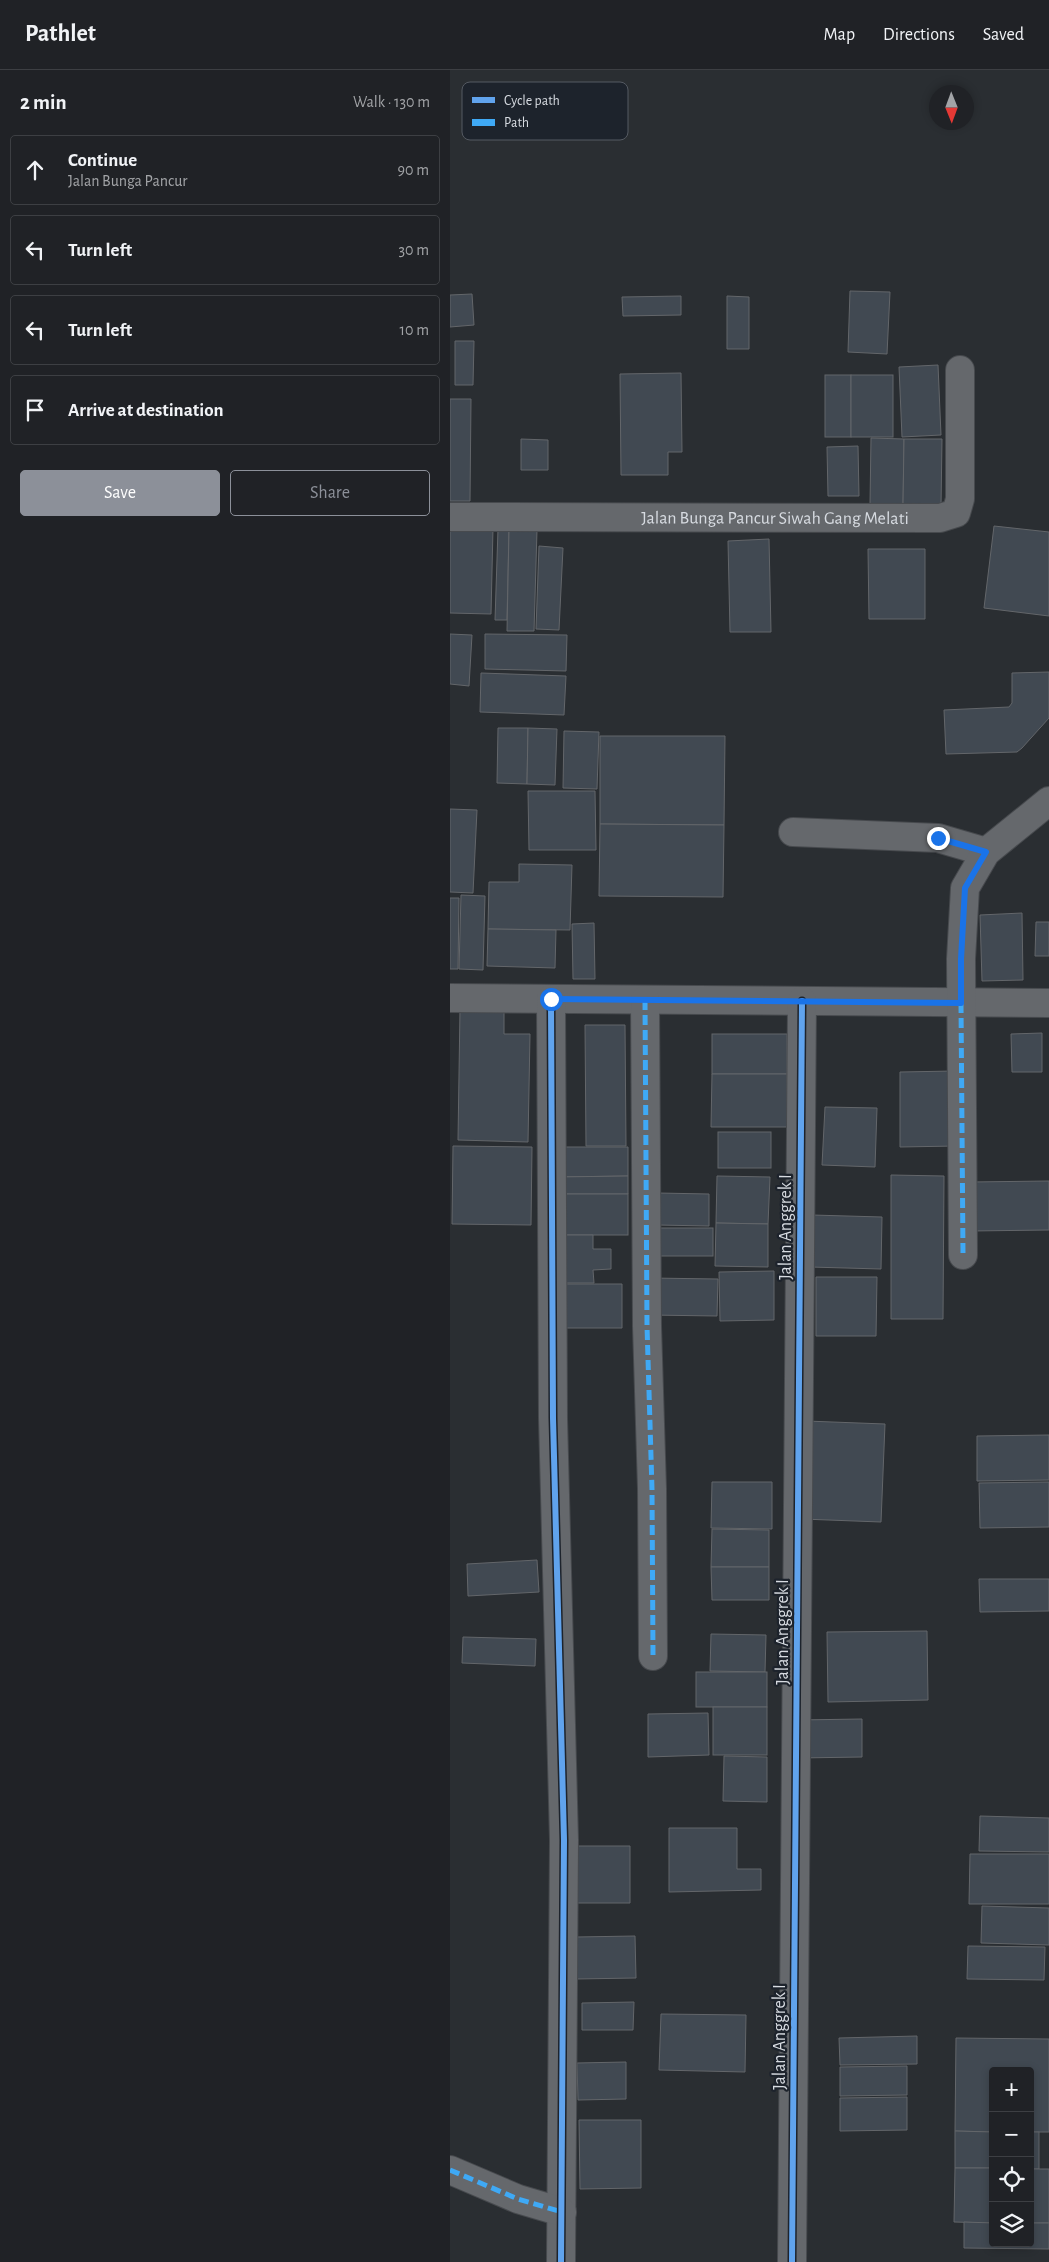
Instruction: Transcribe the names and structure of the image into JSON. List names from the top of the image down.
{
  "streets": {
    "street": ["Jalan Bunga Pancur Siwah Gang Melati", "Jalan Anggrek I"]
  },
  "legend": ["Cycle path", "Path"],
  "north": "bottom",
  "page": {
    "header": "Pathlet",
    "nav": ["Map", "Directions", "Saved"],
    "heading": ["2 min", "Walk · 130 m"],
    "list": [
      ["Continue", "Jalan Bunga Pancur", "90 m"],
      ["Turn left", "30 m"],
      ["Turn left", "10 m"],
      "Arrive at destination"
    ],
    "buttons": ["Save", "Share"],
    "map_buttons": ["+", "−"]
  }
}
